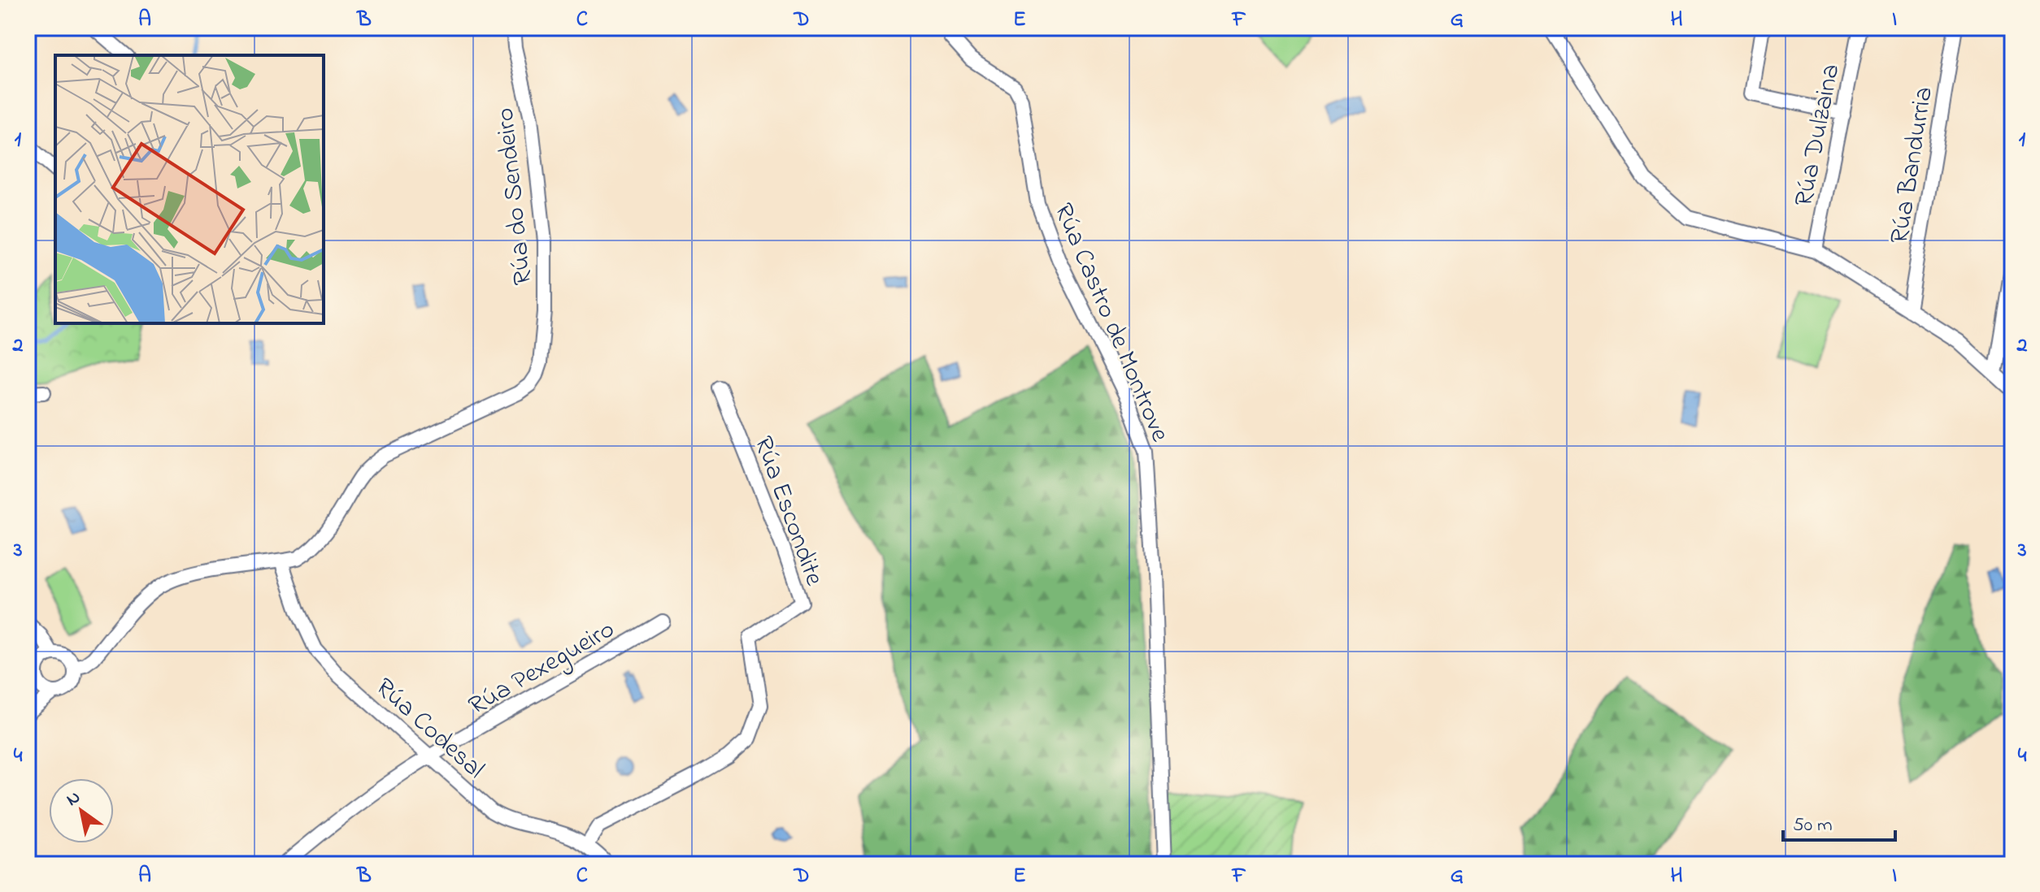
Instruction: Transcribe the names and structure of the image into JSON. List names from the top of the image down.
{
  "streets": {
    "street": [
      "Rúa Dulzaina",
      "Rúa Bandurria",
      "Rúa do Sendeiro",
      "Rúa Castro de Montrove",
      "Rúa Escondite",
      "Rúa Pexegueiro",
      "Rúa Codesal"
    ]
  },
  "crossings": [
    ["Rúa do Sendeiro", "Rúa Codesal"],
    ["Rúa Escondite", "Rúa Codesal"],
    ["Rúa Pexegueiro", "Rúa Codesal"]
  ],
  "scale_bar": "50 m",
  "north": "top left",
  "grid": {
    "columns": [
      "A",
      "B",
      "C",
      "D",
      "E",
      "F",
      "G",
      "H",
      "I"
    ],
    "rows": [
      "1",
      "2",
      "3",
      "4"
    ]
  }
}
